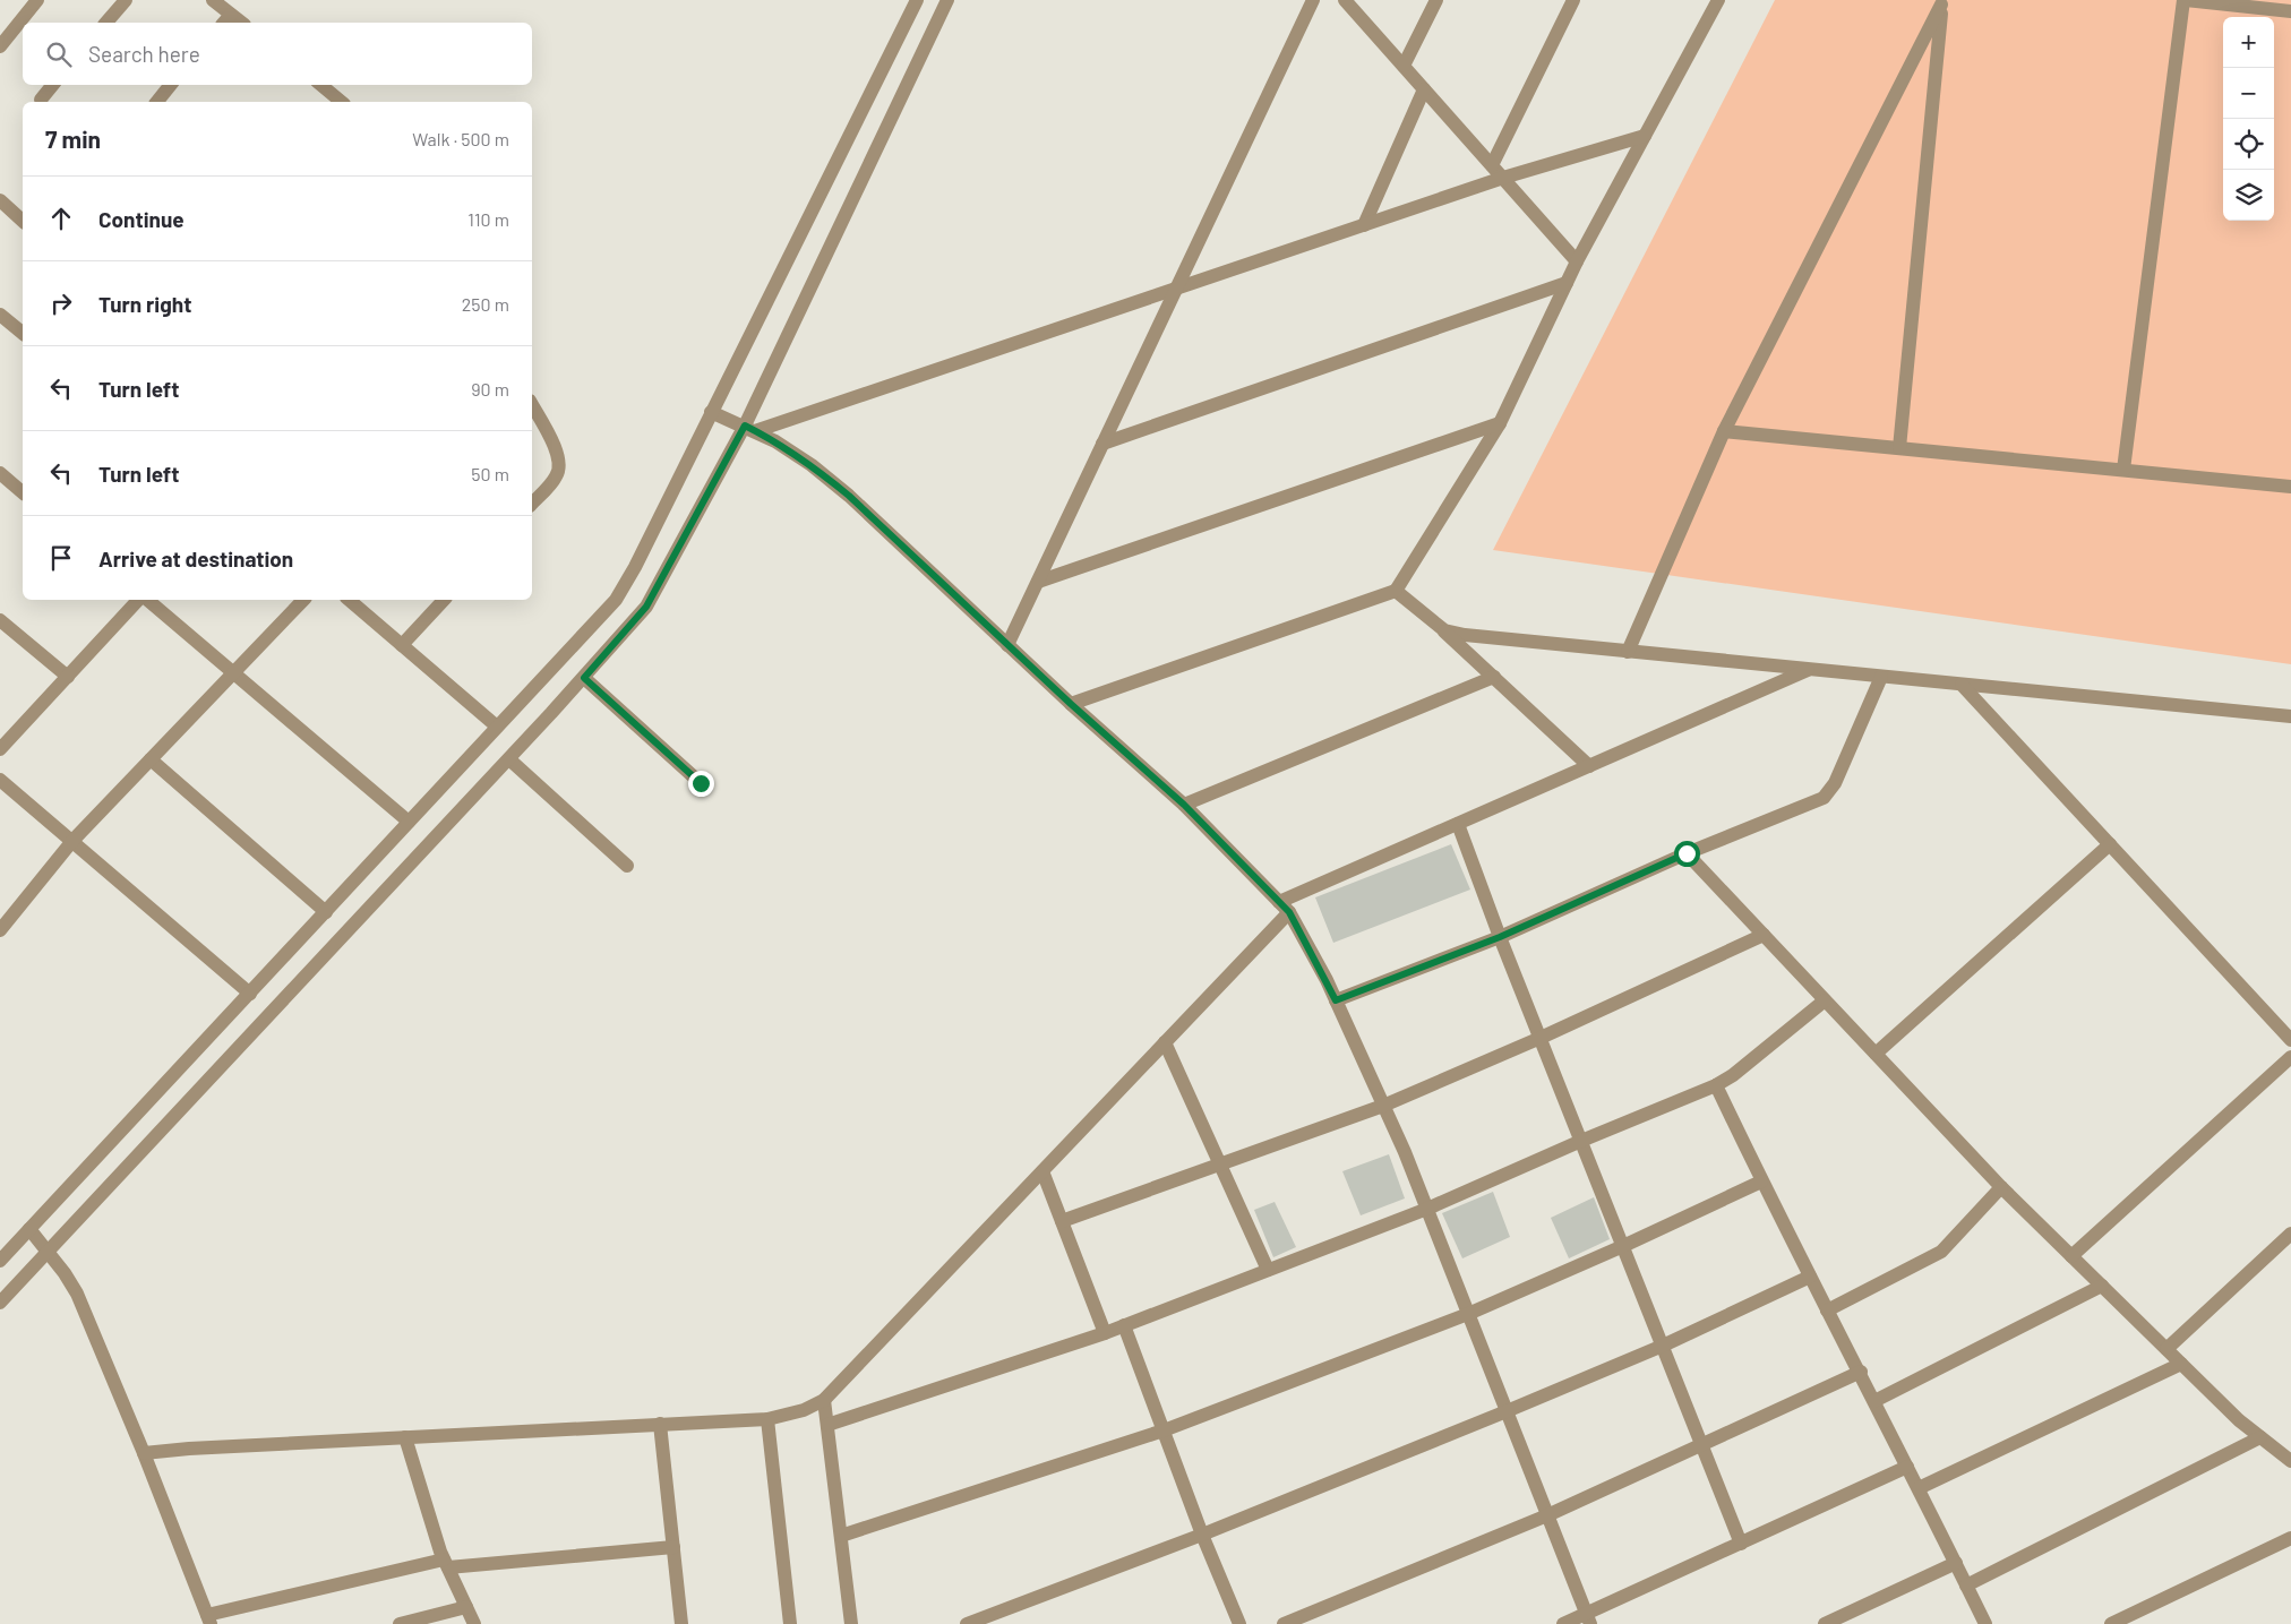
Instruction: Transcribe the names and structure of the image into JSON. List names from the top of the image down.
{
  "page": {
    "map_buttons": ["+", "−"],
    "search": "Search here",
    "heading": ["7 min", "Walk · 500 m"],
    "list": [
      ["Continue", "110 m"],
      ["Turn right", "250 m"],
      ["Turn left", "90 m"],
      ["Turn left", "50 m"],
      "Arrive at destination"
    ]
  }
}
